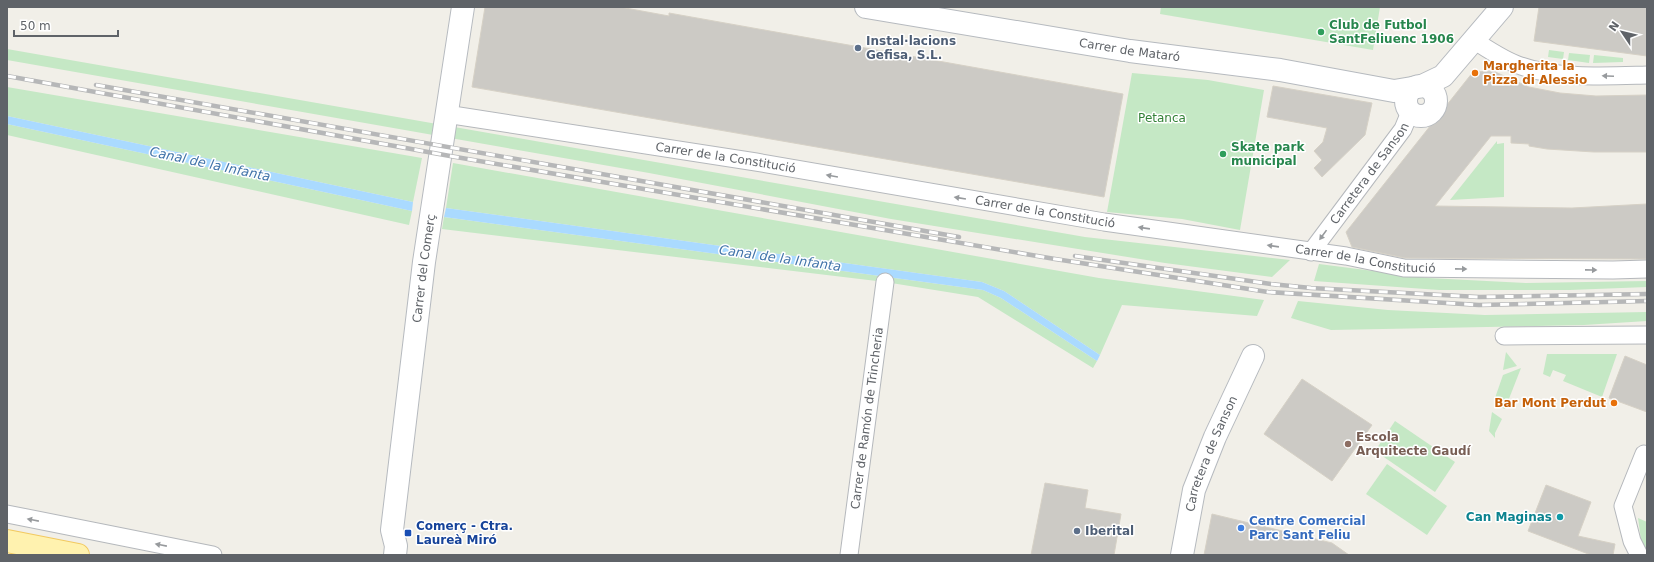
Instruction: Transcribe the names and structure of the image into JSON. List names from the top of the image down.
{
  "streets": {
    "street": [
      "Carrer de Mataró",
      "Carrer de la Constitució",
      "Carretera de Sanson",
      "Carrer del Comerç",
      "Carrer de Ramón de Trincheria"
    ]
  },
  "crossings": [
    ["Carrer de Mataró", "Carretera de Sanson"],
    ["Carrer de la Constitució", "Carretera de Sanson"],
    ["Carrer de la Constitució", "Carrer del Comerç"]
  ],
  "one_way": ["Carretera de Sanson"],
  "water": ["Canal de la Infanta"],
  "parks": ["Petanca"],
  "places": {
    "other": [
      "Club de Futbol SantFeliuenc 1906",
      "Instal·lacions Gefisa, S.L.",
      "Margherita la Pizza di Alessio",
      "Skate park municipal",
      "Bar Mont Perdut",
      "Escola Arquitecte Gaudí",
      "Can Maginas",
      "Centre Comercial Parc Sant Feliu",
      "Iberital"
    ],
    "transit": ["Comerç - Ctra. Laureà Miró"]
  },
  "scale_bar": "50 m",
  "north": "top left"
}
